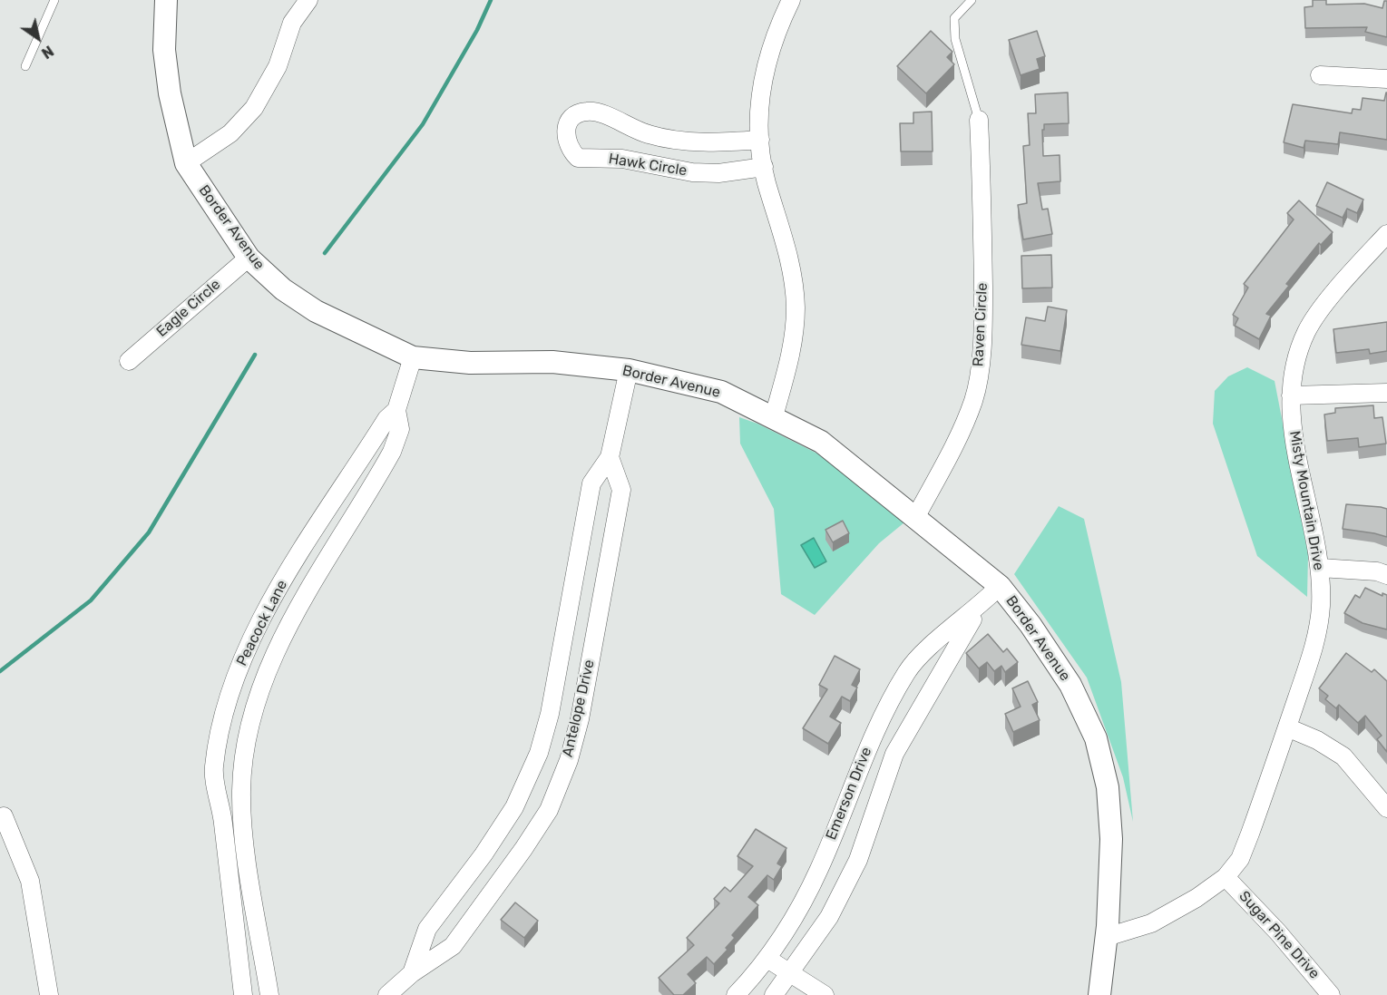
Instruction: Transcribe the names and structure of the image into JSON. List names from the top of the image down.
{
  "streets": {
    "street": [
      "Hawk Circle",
      "Border Avenue",
      "Eagle Circle",
      "Raven Circle",
      "Misty Mountain Drive",
      "Peacock Lane",
      "Antelope Drive",
      "Emerson Drive",
      "Sugar Pine Drive"
    ]
  },
  "crossings": [
    ["Border Avenue", "Eagle Circle"],
    ["Border Avenue", "Raven Circle"],
    ["Border Avenue", "Misty Mountain Drive"],
    ["Border Avenue", "Peacock Lane"],
    ["Border Avenue", "Antelope Drive"],
    ["Border Avenue", "Emerson Drive"],
    ["Misty Mountain Drive", "Sugar Pine Drive"]
  ],
  "north": "bottom right"
}
